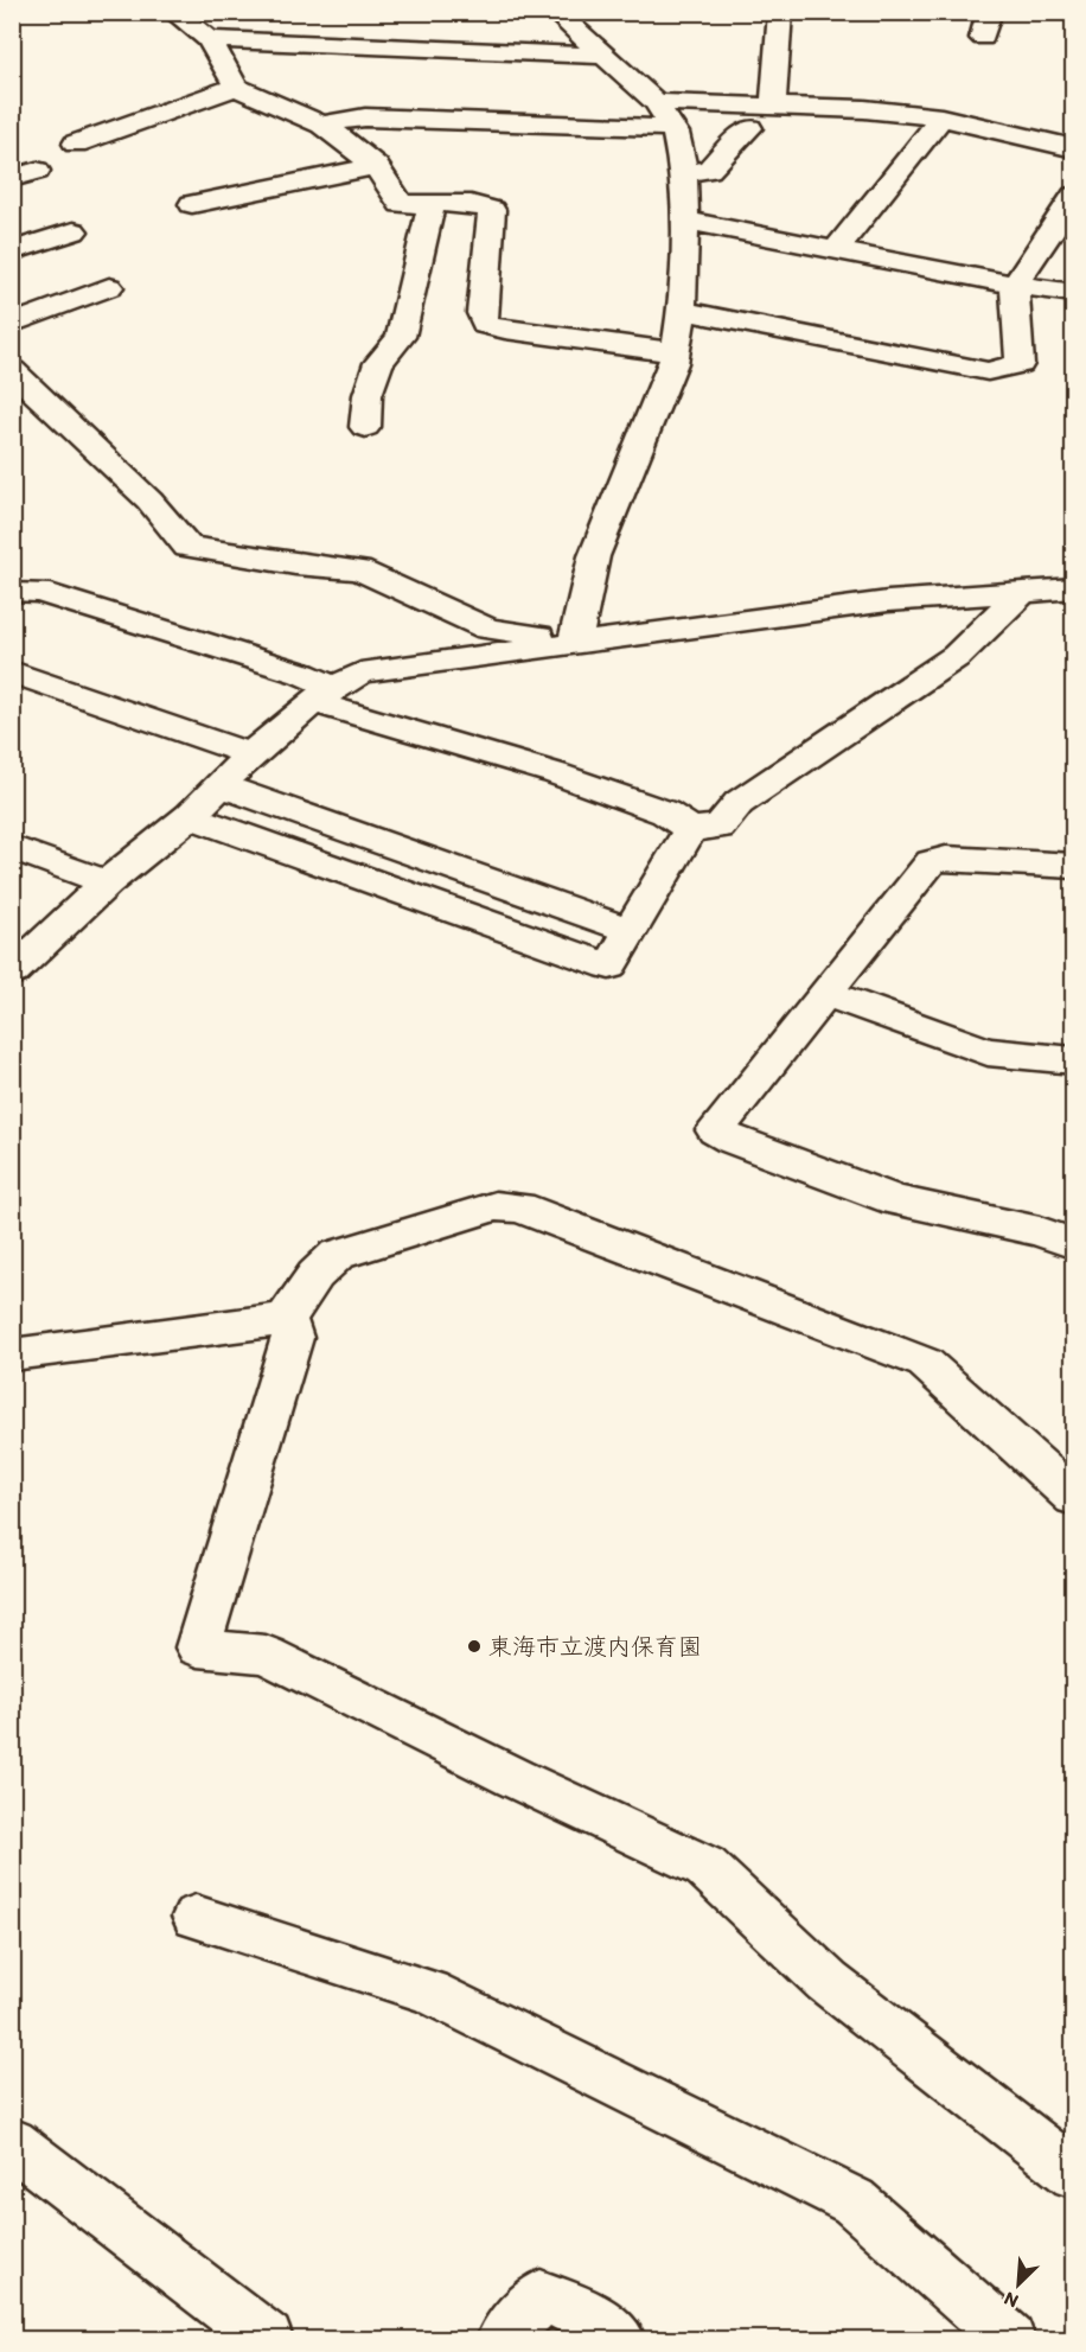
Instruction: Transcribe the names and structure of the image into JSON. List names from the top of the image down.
{
  "places": ["東海市立渡内保育園"],
  "north": "bottom left"
}
